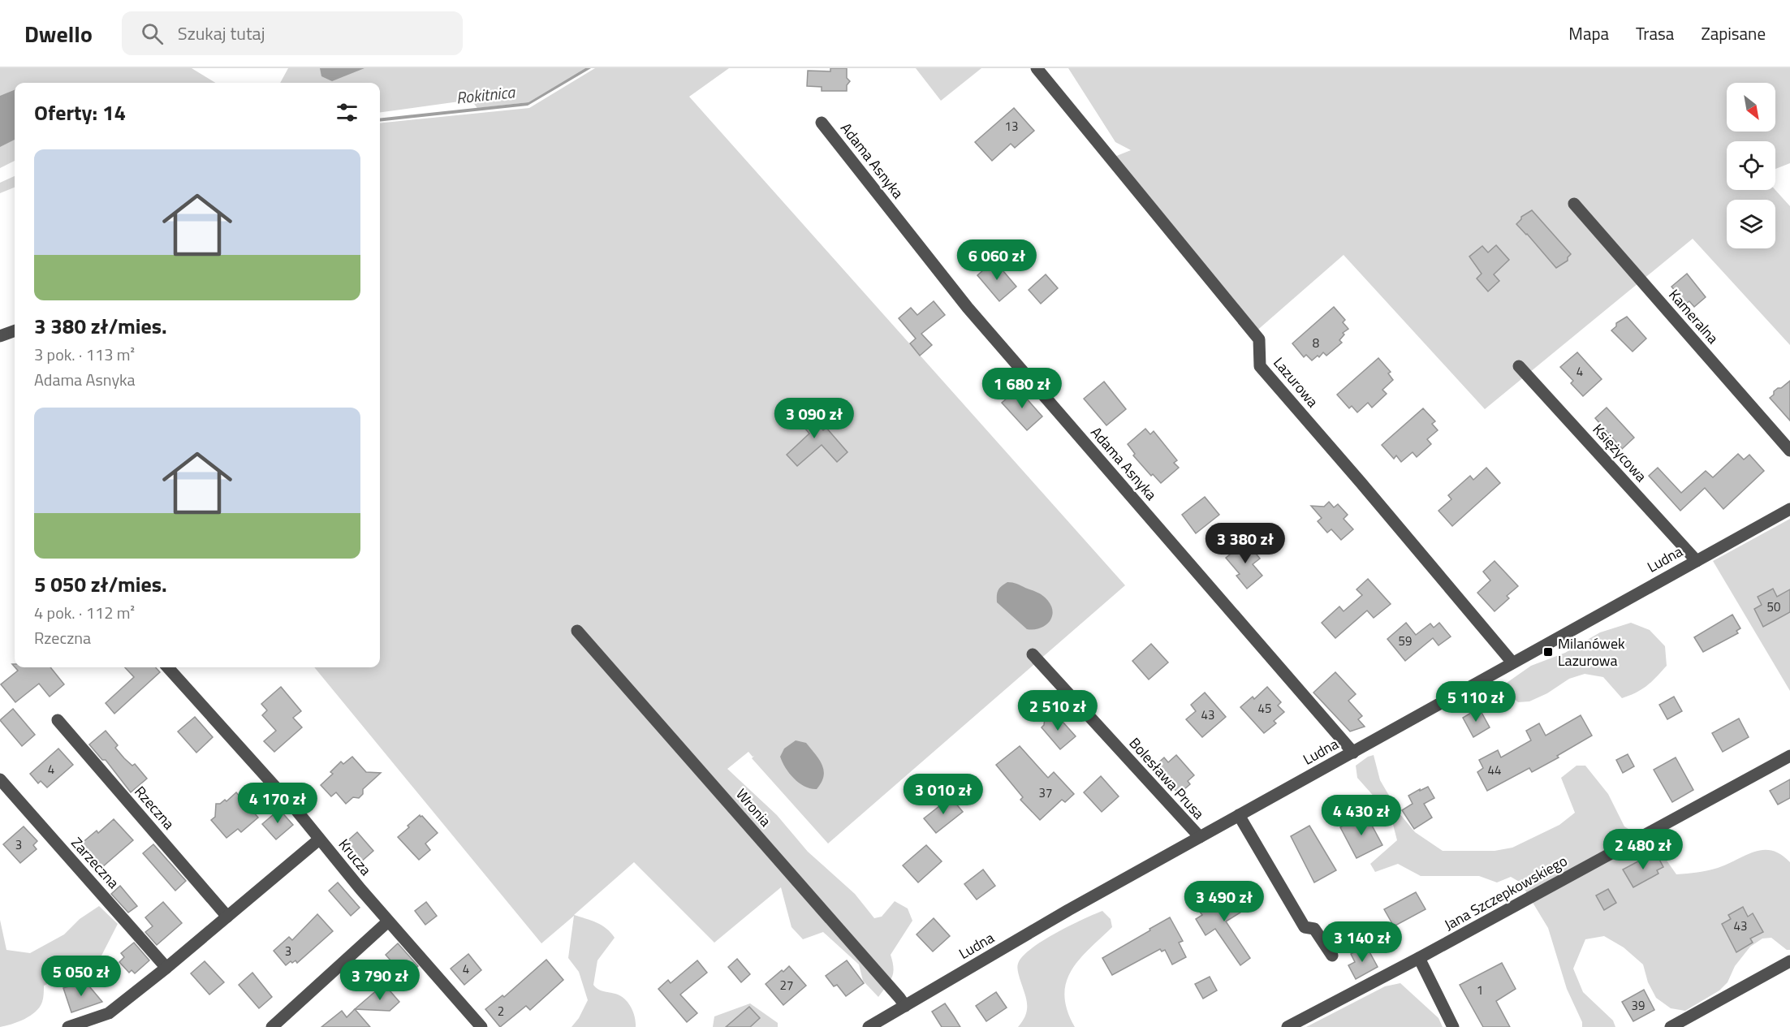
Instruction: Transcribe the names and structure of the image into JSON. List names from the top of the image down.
{
  "streets": {
    "street": [
      "Adama Asnyka",
      "Kameralna",
      "Lazurowa",
      "Księżycowa",
      "Ludna",
      "Bolesława Prusa",
      "Rzeczna",
      "Wronia",
      "Krucza",
      "Zarzeczna",
      "Jana Szczepkowskiego"
    ]
  },
  "crossings": [
    ["Adama Asnyka", "Ludna"],
    ["Lazurowa", "Ludna"],
    ["Księżycowa", "Ludna"],
    ["Ludna", "Bolesława Prusa"],
    ["Ludna", "Wronia"]
  ],
  "water": ["Rokitnica"],
  "places": {
    "transit": ["Milanówek Lazurowa"]
  },
  "house_numbers": [
    "13",
    "8",
    "4",
    "50",
    "59",
    "45",
    "43",
    "4",
    "44",
    "37",
    "3",
    "43",
    "3",
    "4",
    "27",
    "1",
    "39",
    "2"
  ],
  "north": "bottom right",
  "page": {
    "header": "Dwello",
    "search": "Szukaj tutaj",
    "nav": ["Mapa", "Trasa", "Zapisane"],
    "heading": "Oferty: 14",
    "list": [
      {
        "name": "3 380 zł/mies.",
        "note": "3 pok. · 113 m² · Adama Asnyka"
      },
      {
        "name": "5 050 zł/mies.",
        "note": "4 pok. · 112 m² · Rzeczna"
      }
    ],
    "price": [
      "6 060 zł",
      "1 680 zł",
      "3 090 zł",
      "3 380 zł",
      "5 110 zł",
      "2 510 zł",
      "3 010 zł",
      "4 170 zł",
      "4 430 zł",
      "2 480 zł",
      "3 490 zł",
      "3 140 zł",
      "5 050 zł",
      "3 790 zł"
    ]
  }
}
